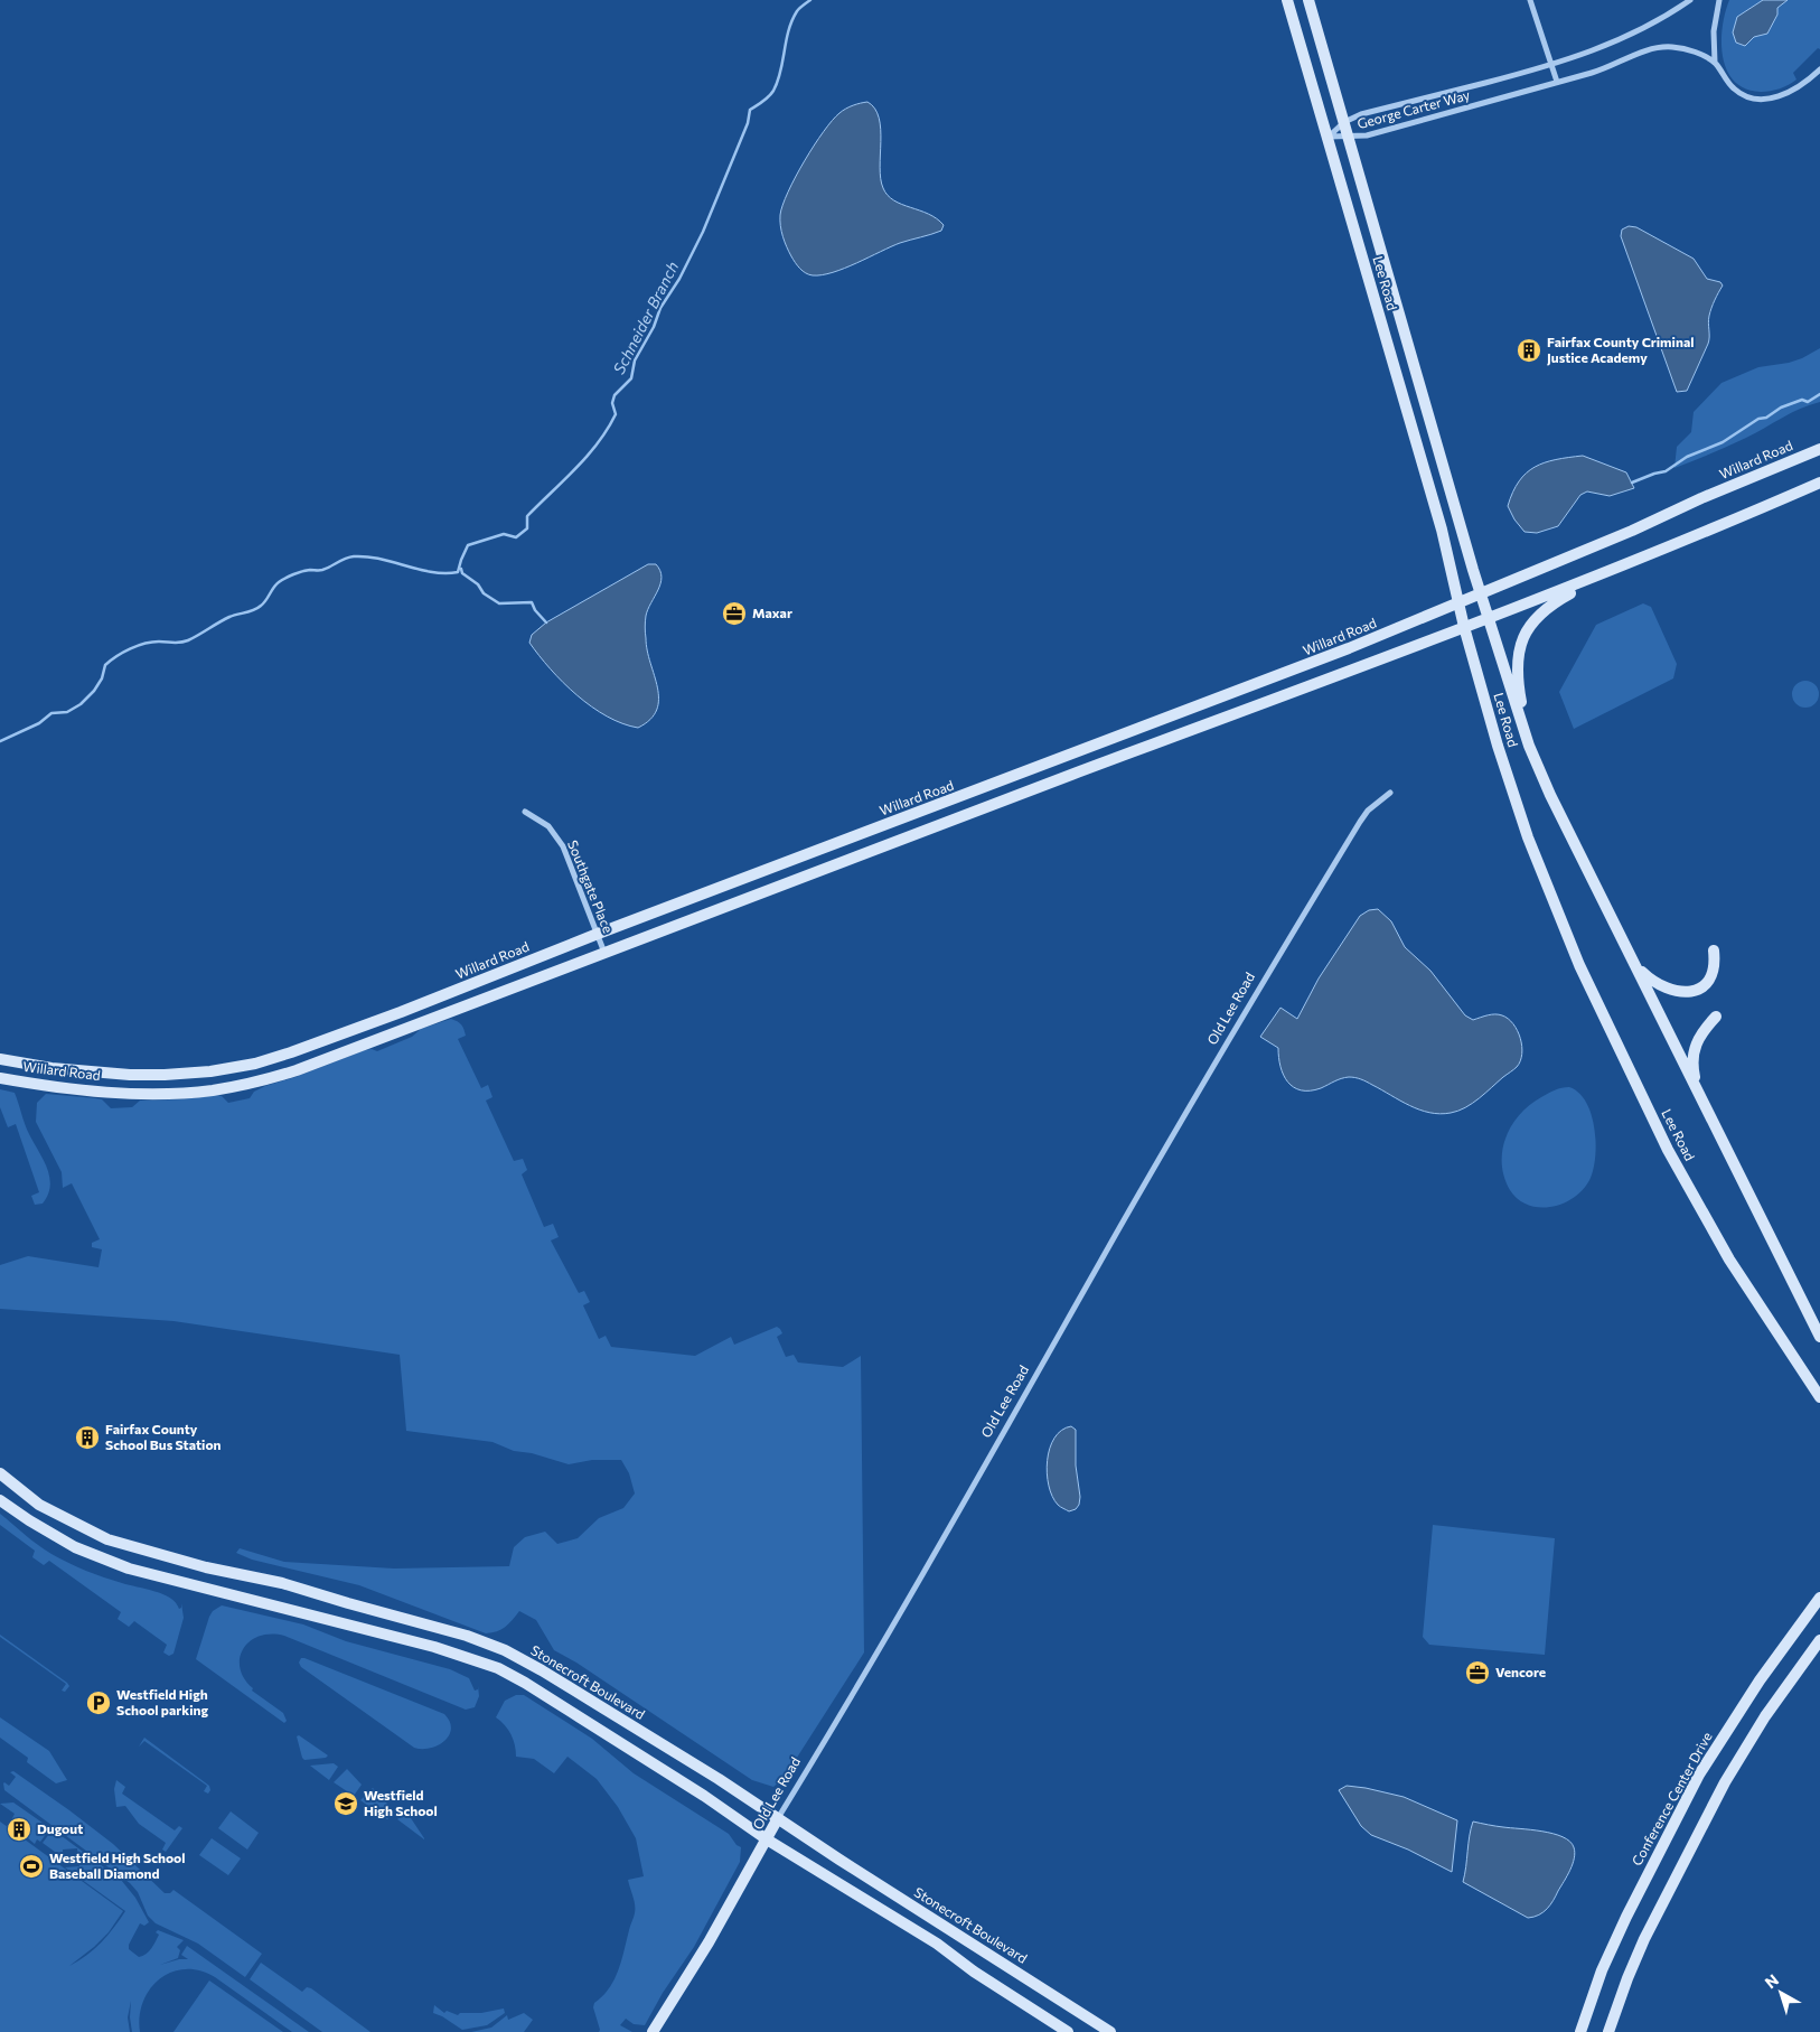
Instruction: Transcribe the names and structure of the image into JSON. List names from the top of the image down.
{
  "streets": {
    "main road": [
      "Lee Road",
      "Willard Road",
      "Old Lee Road",
      "Stonecroft Boulevard",
      "Conference Center Drive"
    ],
    "street": ["George Carter Way", "Southgate Place"]
  },
  "crossings": [
    ["George Carter Way", "Lee Road"],
    ["Lee Road", "Willard Road"],
    ["Willard Road", "Southgate Place"],
    ["Old Lee Road", "Stonecroft Boulevard"]
  ],
  "water": ["Schneider Branch"],
  "places": {
    "building": ["Fairfax County Criminal Justice Academy", "Fairfax County School Bus Station", "Dugout"],
    "office": ["Maxar", "Vencore"],
    "parking": ["Westfield High School parking"],
    "school or university": ["Westfield High School"],
    "sports": ["Westfield High School Baseball Diamond"]
  },
  "north": "top left"
}
